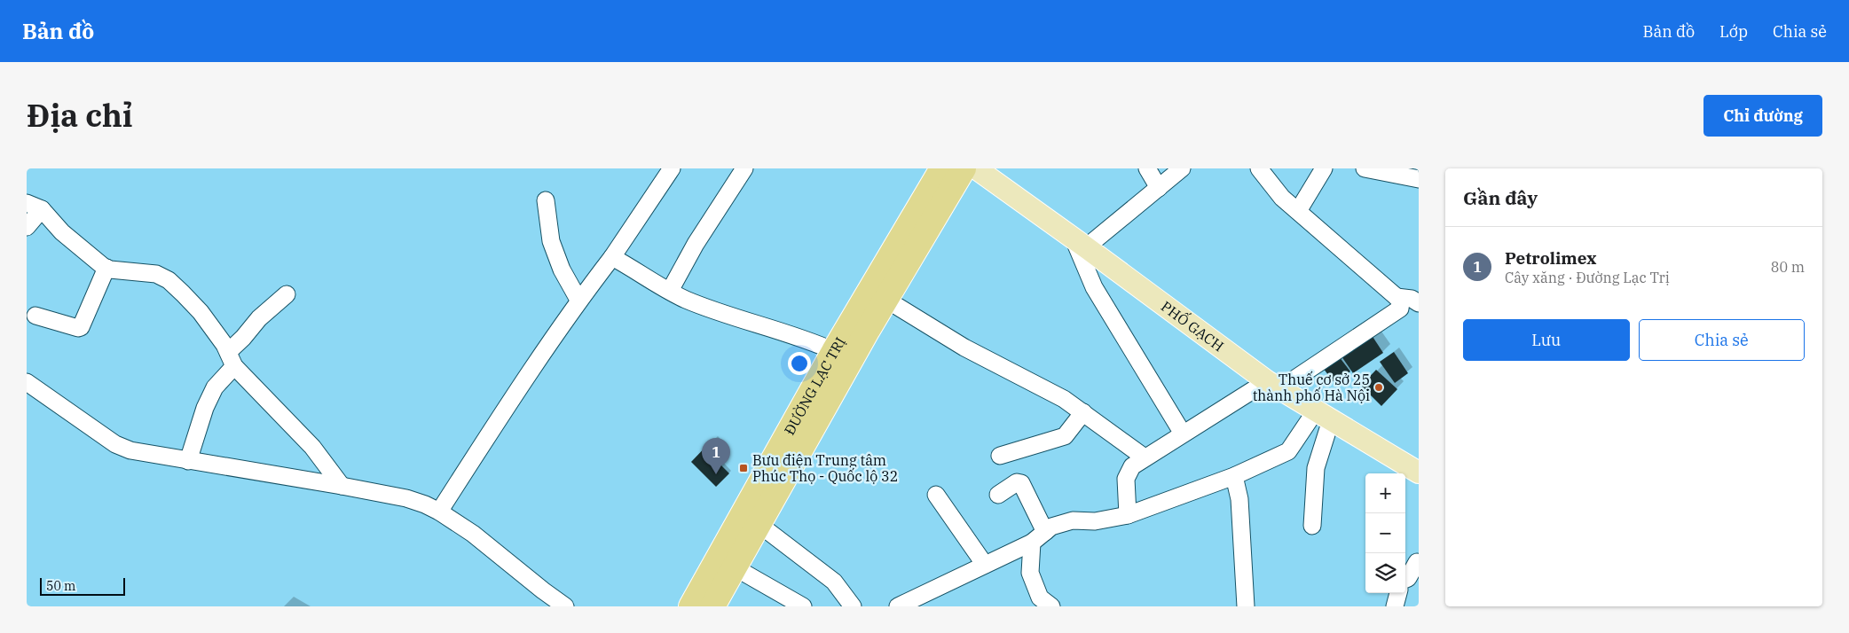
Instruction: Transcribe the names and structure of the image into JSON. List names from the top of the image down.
{
  "streets": {
    "highway": ["ĐƯỜNG LẠC TRỊ"],
    "main road": ["PHỐ GẠCH"]
  },
  "places": {
    "other": ["Thuế cơ sở 25 thành phố Hà Nội"],
    "transit": ["Bưu điện Trung tâm Phúc Thọ - Quốc lộ 32"]
  },
  "scale_bar": "50 m",
  "page": {
    "header": "Bản đồ",
    "nav": ["Bản đồ", "Lớp", "Chia sẻ"],
    "title": "Địa chỉ",
    "buttons": [
      "Chỉ đường",
      ["Lưu", "Chia sẻ"]
    ],
    "heading": "Gần đây",
    "list": [
      {
        "mark": "1",
        "name": "Petrolimex",
        "note": "Cây xăng · Đường Lạc Trị",
        "value": "80 m"
      }
    ],
    "pins": "1",
    "map_buttons": ["+", "−"],
    "scale": "50 m"
  }
}
